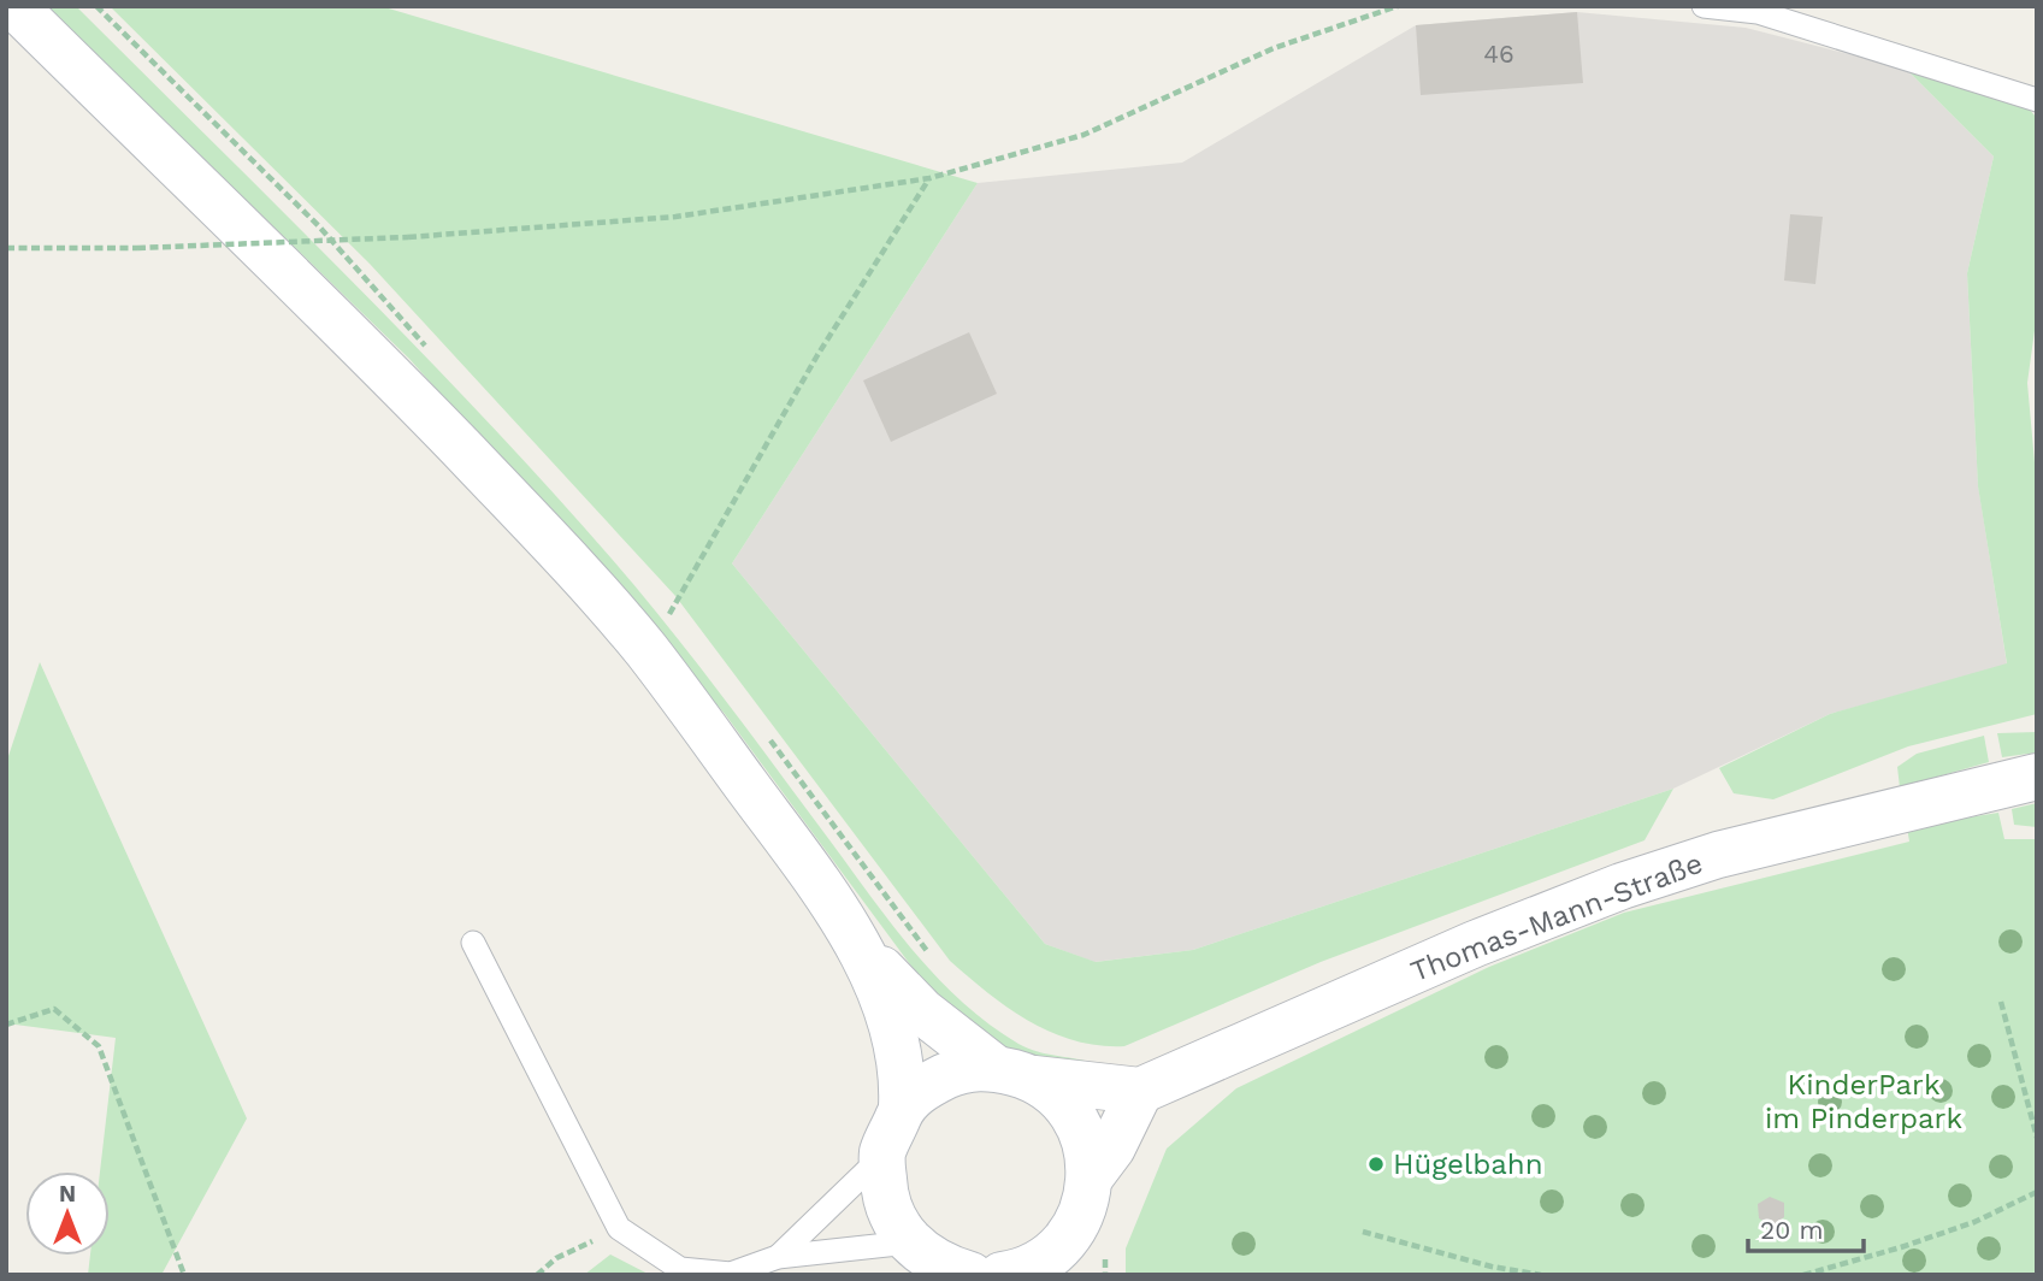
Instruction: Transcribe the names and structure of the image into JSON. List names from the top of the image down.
{
  "streets": {
    "street": ["Thomas-Mann-Straße"]
  },
  "parks": ["KinderPark im Pinderpark"],
  "places": ["Hügelbahn"],
  "house_numbers": ["46"],
  "scale_bar": "20 m",
  "north": "top"
}
